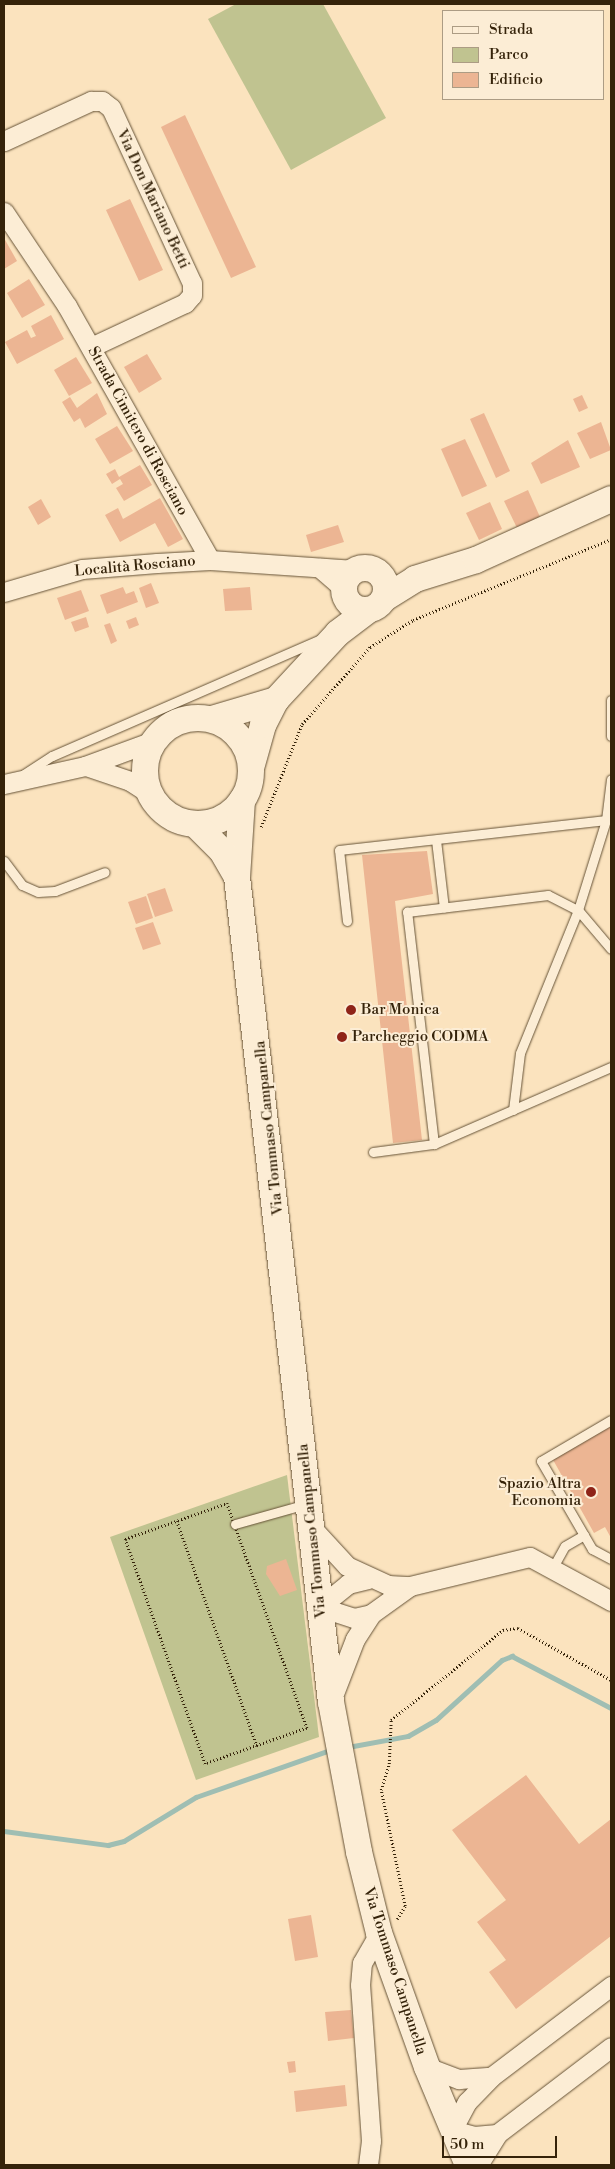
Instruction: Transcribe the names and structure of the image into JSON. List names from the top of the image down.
{
  "streets": {
    "main road": ["Via Tommaso Campanella"],
    "street": ["Via Don Mariano Betti", "Strada Cimitero di Rosciano", "Località Rosciano"]
  },
  "crossings": [
    ["Via Don Mariano Betti", "Strada Cimitero di Rosciano"],
    ["Strada Cimitero di Rosciano", "Località Rosciano"]
  ],
  "places": ["Bar Monica", "Parcheggio CODMA", "Spazio Altra Economia"],
  "legend": ["Strada", "Parco", "Edificio"],
  "scale_bar": "50 m"
}
